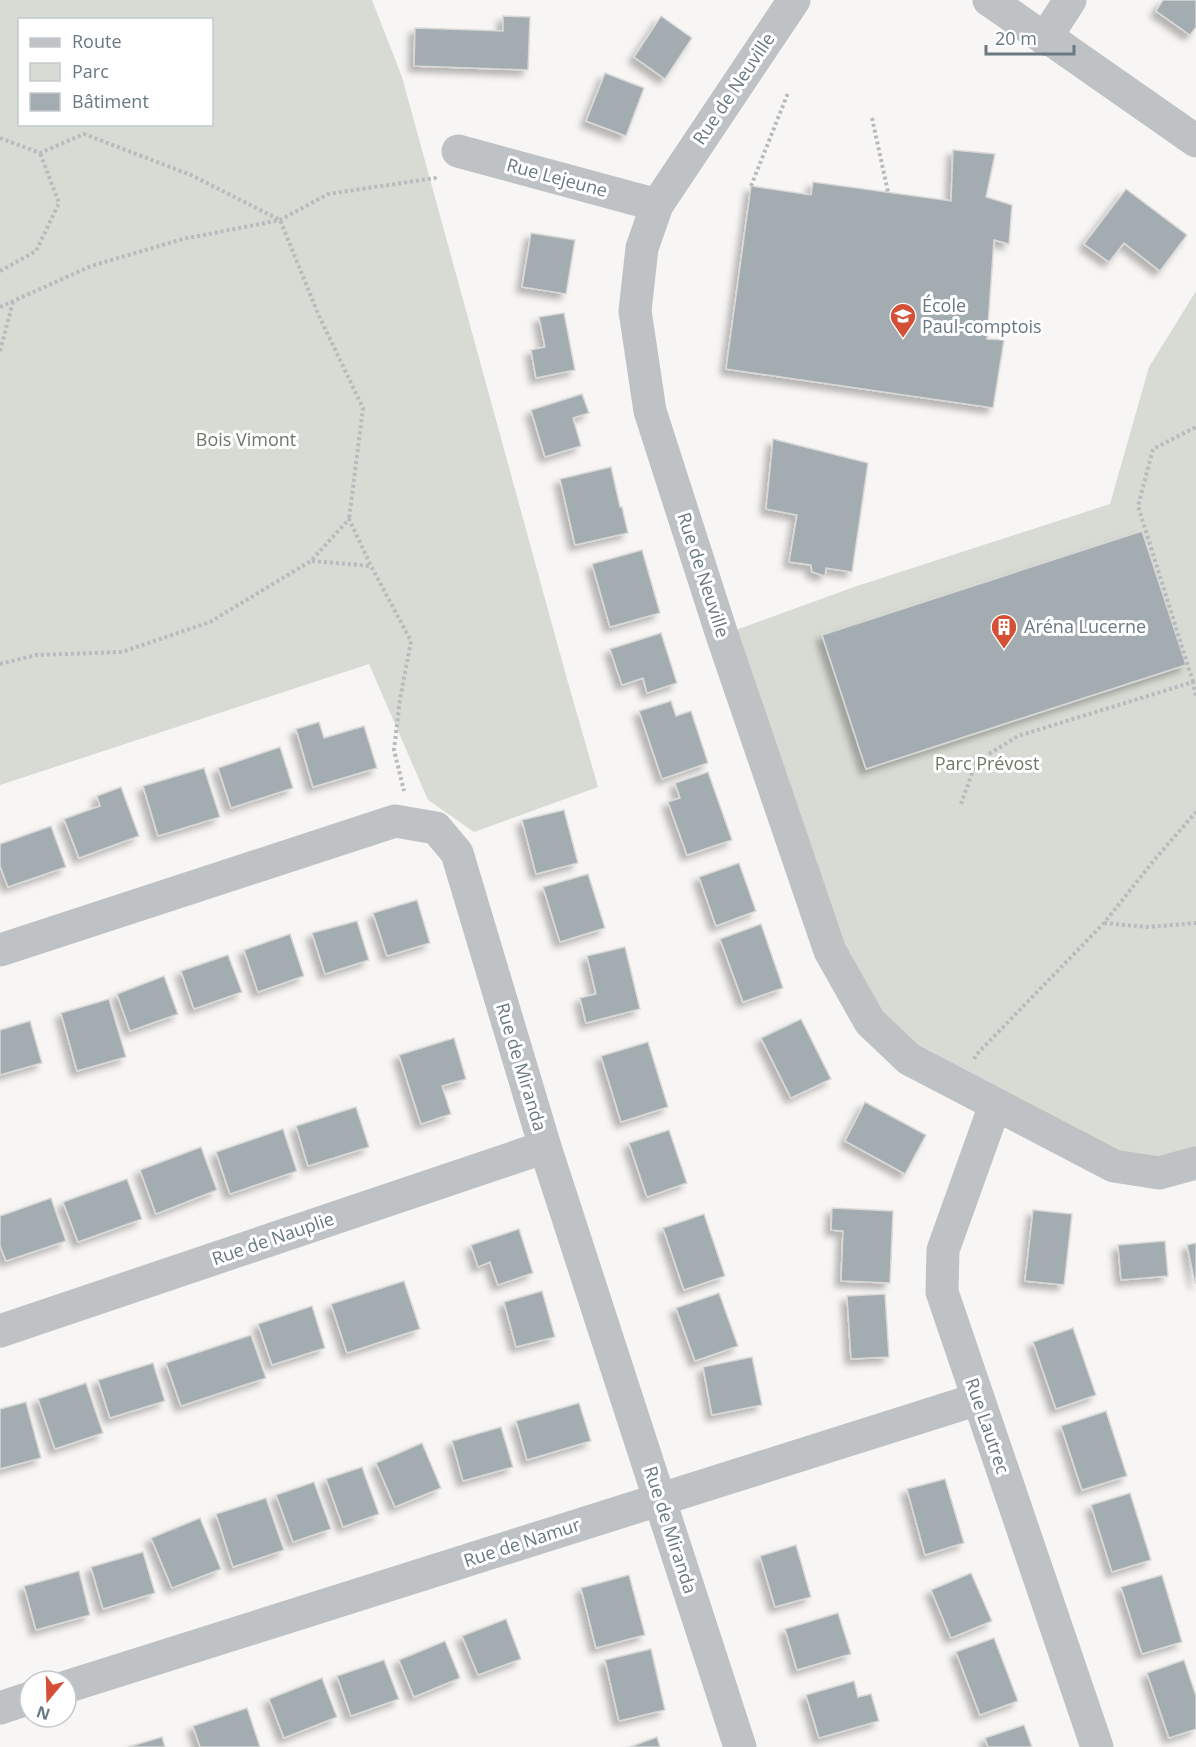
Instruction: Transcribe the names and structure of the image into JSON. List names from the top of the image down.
{
  "streets": {
    "street": [
      "Rue de Neuville",
      "Rue Lejeune",
      "Rue de Miranda",
      "Rue de Nauplie",
      "Rue Lautrec",
      "Rue de Namur"
    ]
  },
  "crossings": [
    ["Rue de Neuville", "Rue Lejeune"],
    ["Rue de Neuville", "Rue Lautrec"],
    ["Rue de Miranda", "Rue de Nauplie"],
    ["Rue de Miranda", "Rue de Namur"],
    ["Rue Lautrec", "Rue de Namur"]
  ],
  "parks": ["Bois Vimont", "Parc Prévost"],
  "places": {
    "school or university": ["École Paul-comptois"],
    "building": ["Aréna Lucerne"]
  },
  "legend": ["Route", "Parc", "Bâtiment"],
  "scale_bar": "20 m",
  "north": "bottom"
}
